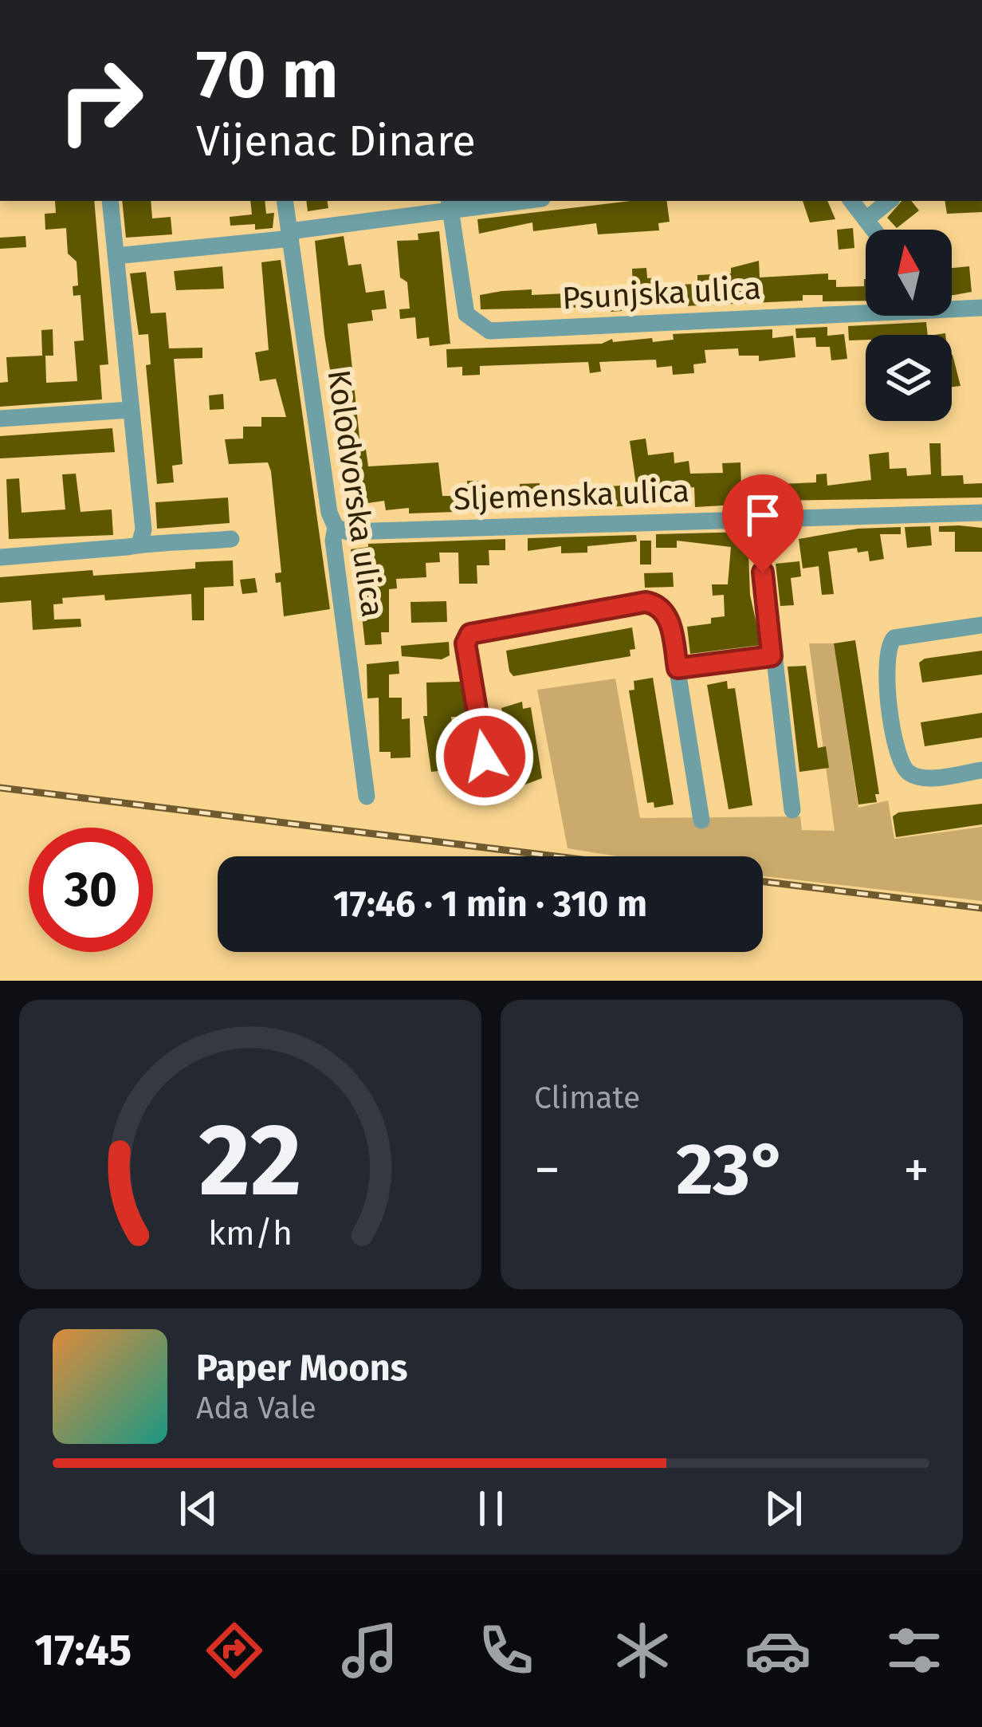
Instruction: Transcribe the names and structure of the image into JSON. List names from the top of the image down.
{
  "streets": {
    "street": ["Psunjska ulica", "Kolodvorska ulica", "Sljemenska ulica"]
  },
  "crossings": [
    ["Kolodvorska ulica", "Sljemenska ulica"]
  ],
  "north": "top",
  "page": {
    "turn": ["70 m", "Vijenac Dinare"],
    "limit": "30",
    "trip": "17:46 · 1 min · 310 m",
    "tile": "Climate",
    "heat": ["−", "23°", "+"],
    "song": ["Paper Moons", "Ada Vale"],
    "tabs": "17:45",
    "gauge": ["22", "km/h"]
  }
}
